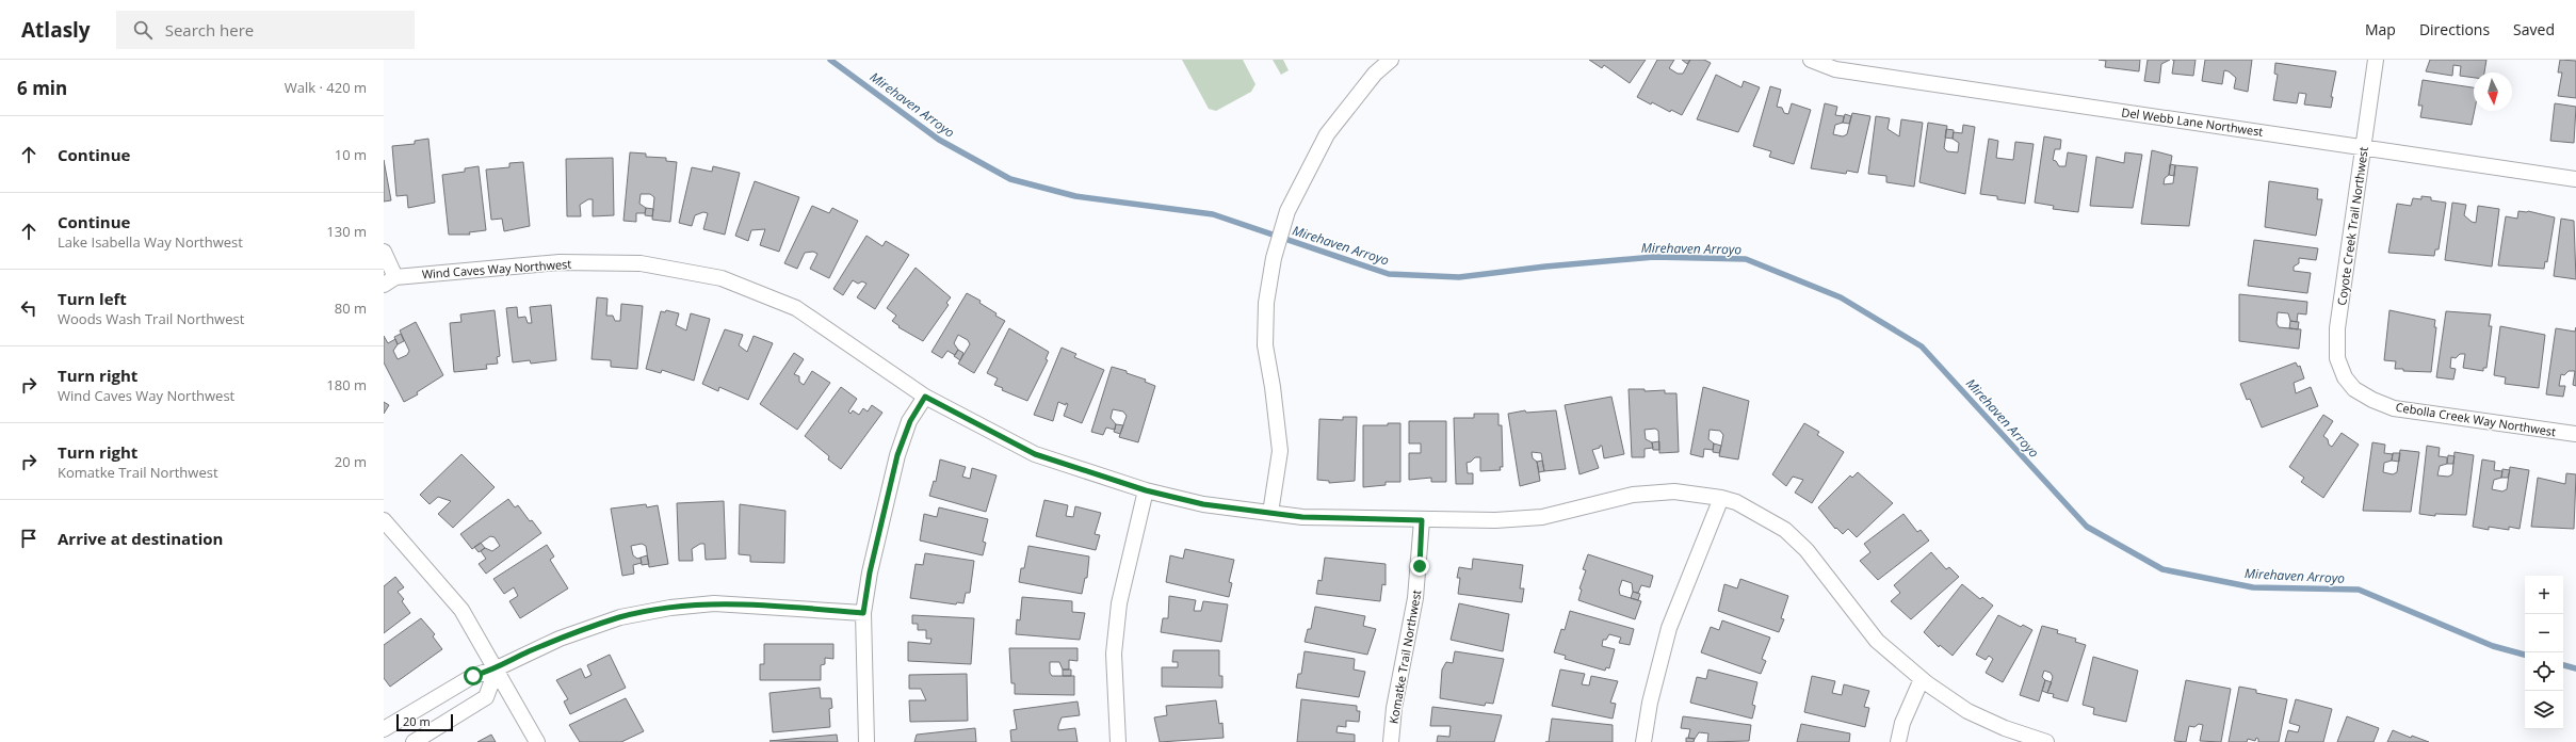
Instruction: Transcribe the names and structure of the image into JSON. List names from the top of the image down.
{
  "streets": {
    "street": [
      "Del Webb Lane Northwest",
      "Coyote Creek Trail Northwest",
      "Wind Caves Way Northwest",
      "Cebolla Creek Way Northwest",
      "Komatke Trail Northwest"
    ]
  },
  "crossings": [
    ["Del Webb Lane Northwest", "Coyote Creek Trail Northwest"],
    ["Coyote Creek Trail Northwest", "Cebolla Creek Way Northwest"],
    ["Wind Caves Way Northwest", "Komatke Trail Northwest"]
  ],
  "water": ["Mirehaven Arroyo"],
  "scale_bar": "20 m",
  "north": "bottom",
  "page": {
    "header": "Atlasly",
    "search": "Search here",
    "nav": ["Map", "Directions", "Saved"],
    "heading": ["6 min", "Walk · 420 m"],
    "list": [
      ["Continue", "10 m"],
      ["Continue", "Lake Isabella Way Northwest", "130 m"],
      ["Turn left", "Woods Wash Trail Northwest", "80 m"],
      ["Turn right", "Wind Caves Way Northwest", "180 m"],
      ["Turn right", "Komatke Trail Northwest", "20 m"],
      "Arrive at destination"
    ],
    "map_buttons": ["+", "−"],
    "scale": "20 m"
  }
}
